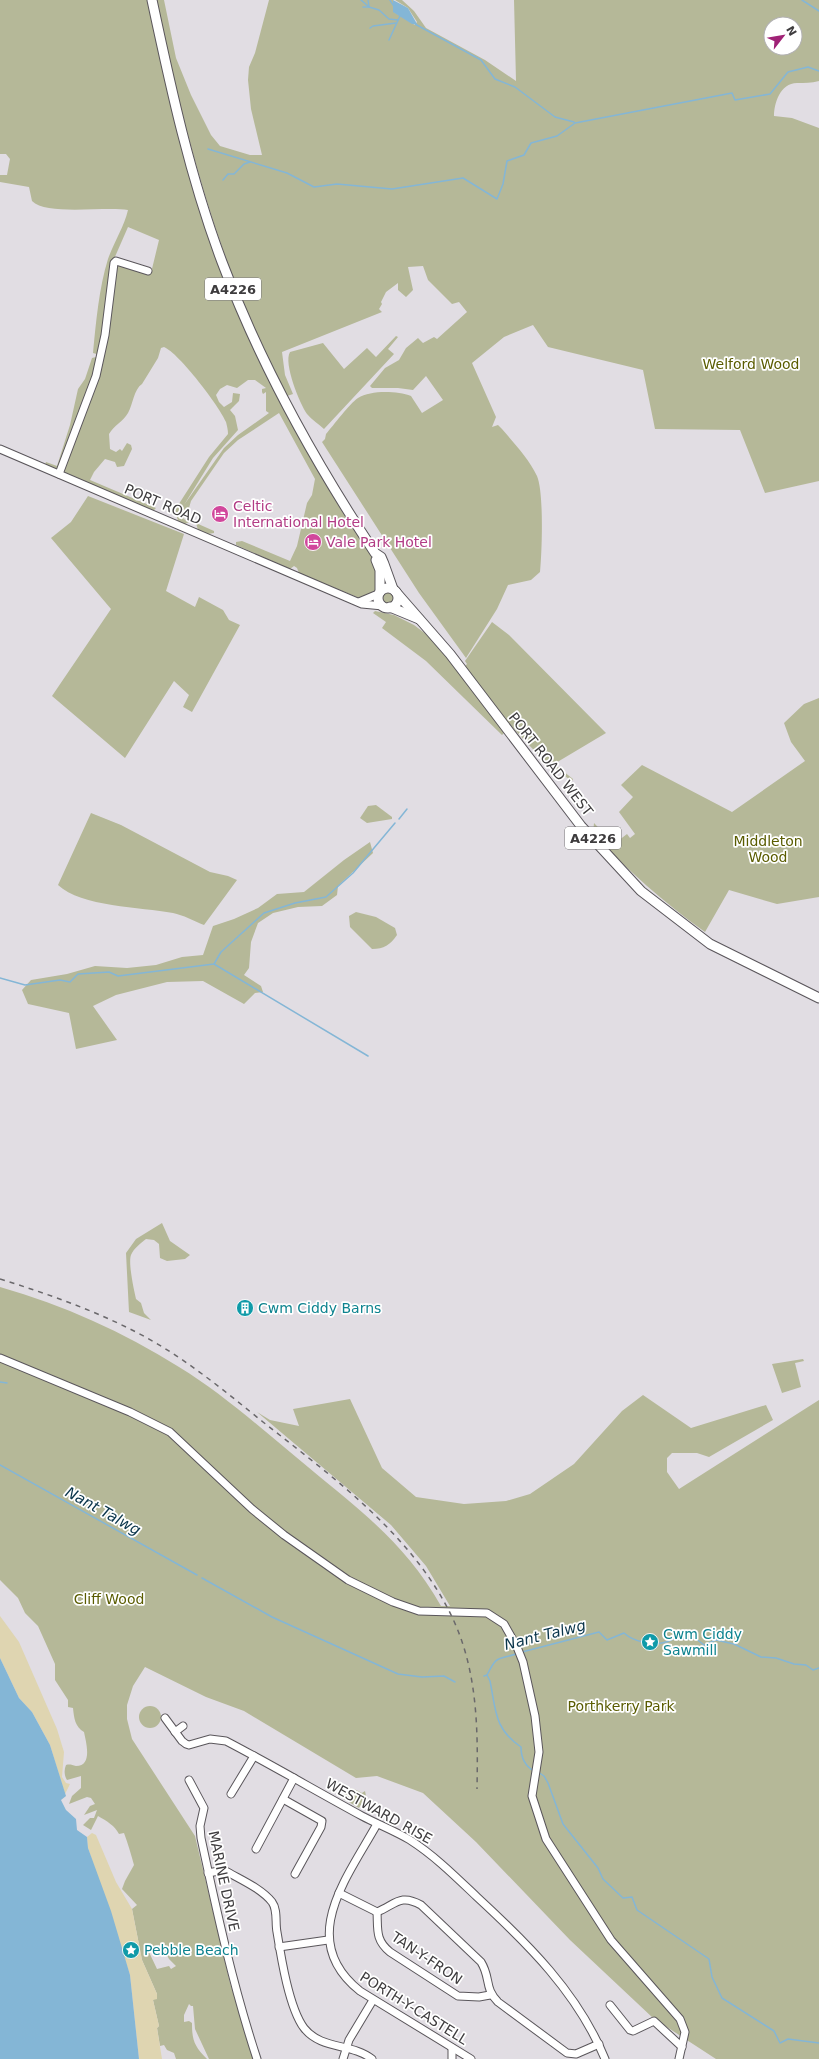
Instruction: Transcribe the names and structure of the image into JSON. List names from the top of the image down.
{
  "streets": {
    "main road": ["A4226", "PORT ROAD WEST"],
    "street": [
      "PORT ROAD",
      "WESTWARD RISE",
      "MARINE DRIVE",
      "TAN-Y-FRON",
      "PORTH-Y-CASTELL"
    ]
  },
  "crossings": [
    ["A4226", "PORT ROAD"],
    ["A4226", "PORT ROAD WEST"],
    ["PORT ROAD", "PORT ROAD WEST"],
    ["WESTWARD RISE", "PORTH-Y-CASTELL"]
  ],
  "water": ["Nant Talwg"],
  "parks": [
    "Welford Wood",
    "Middleton Wood",
    "Cliff Wood",
    "Porthkerry Park"
  ],
  "places": {
    "hotel": ["Celtic International Hotel", "Vale Park Hotel"],
    "building": ["Cwm Ciddy Barns"],
    "place": ["Cwm Ciddy Sawmill", "Pebble Beach"]
  },
  "north": "top right"
}
